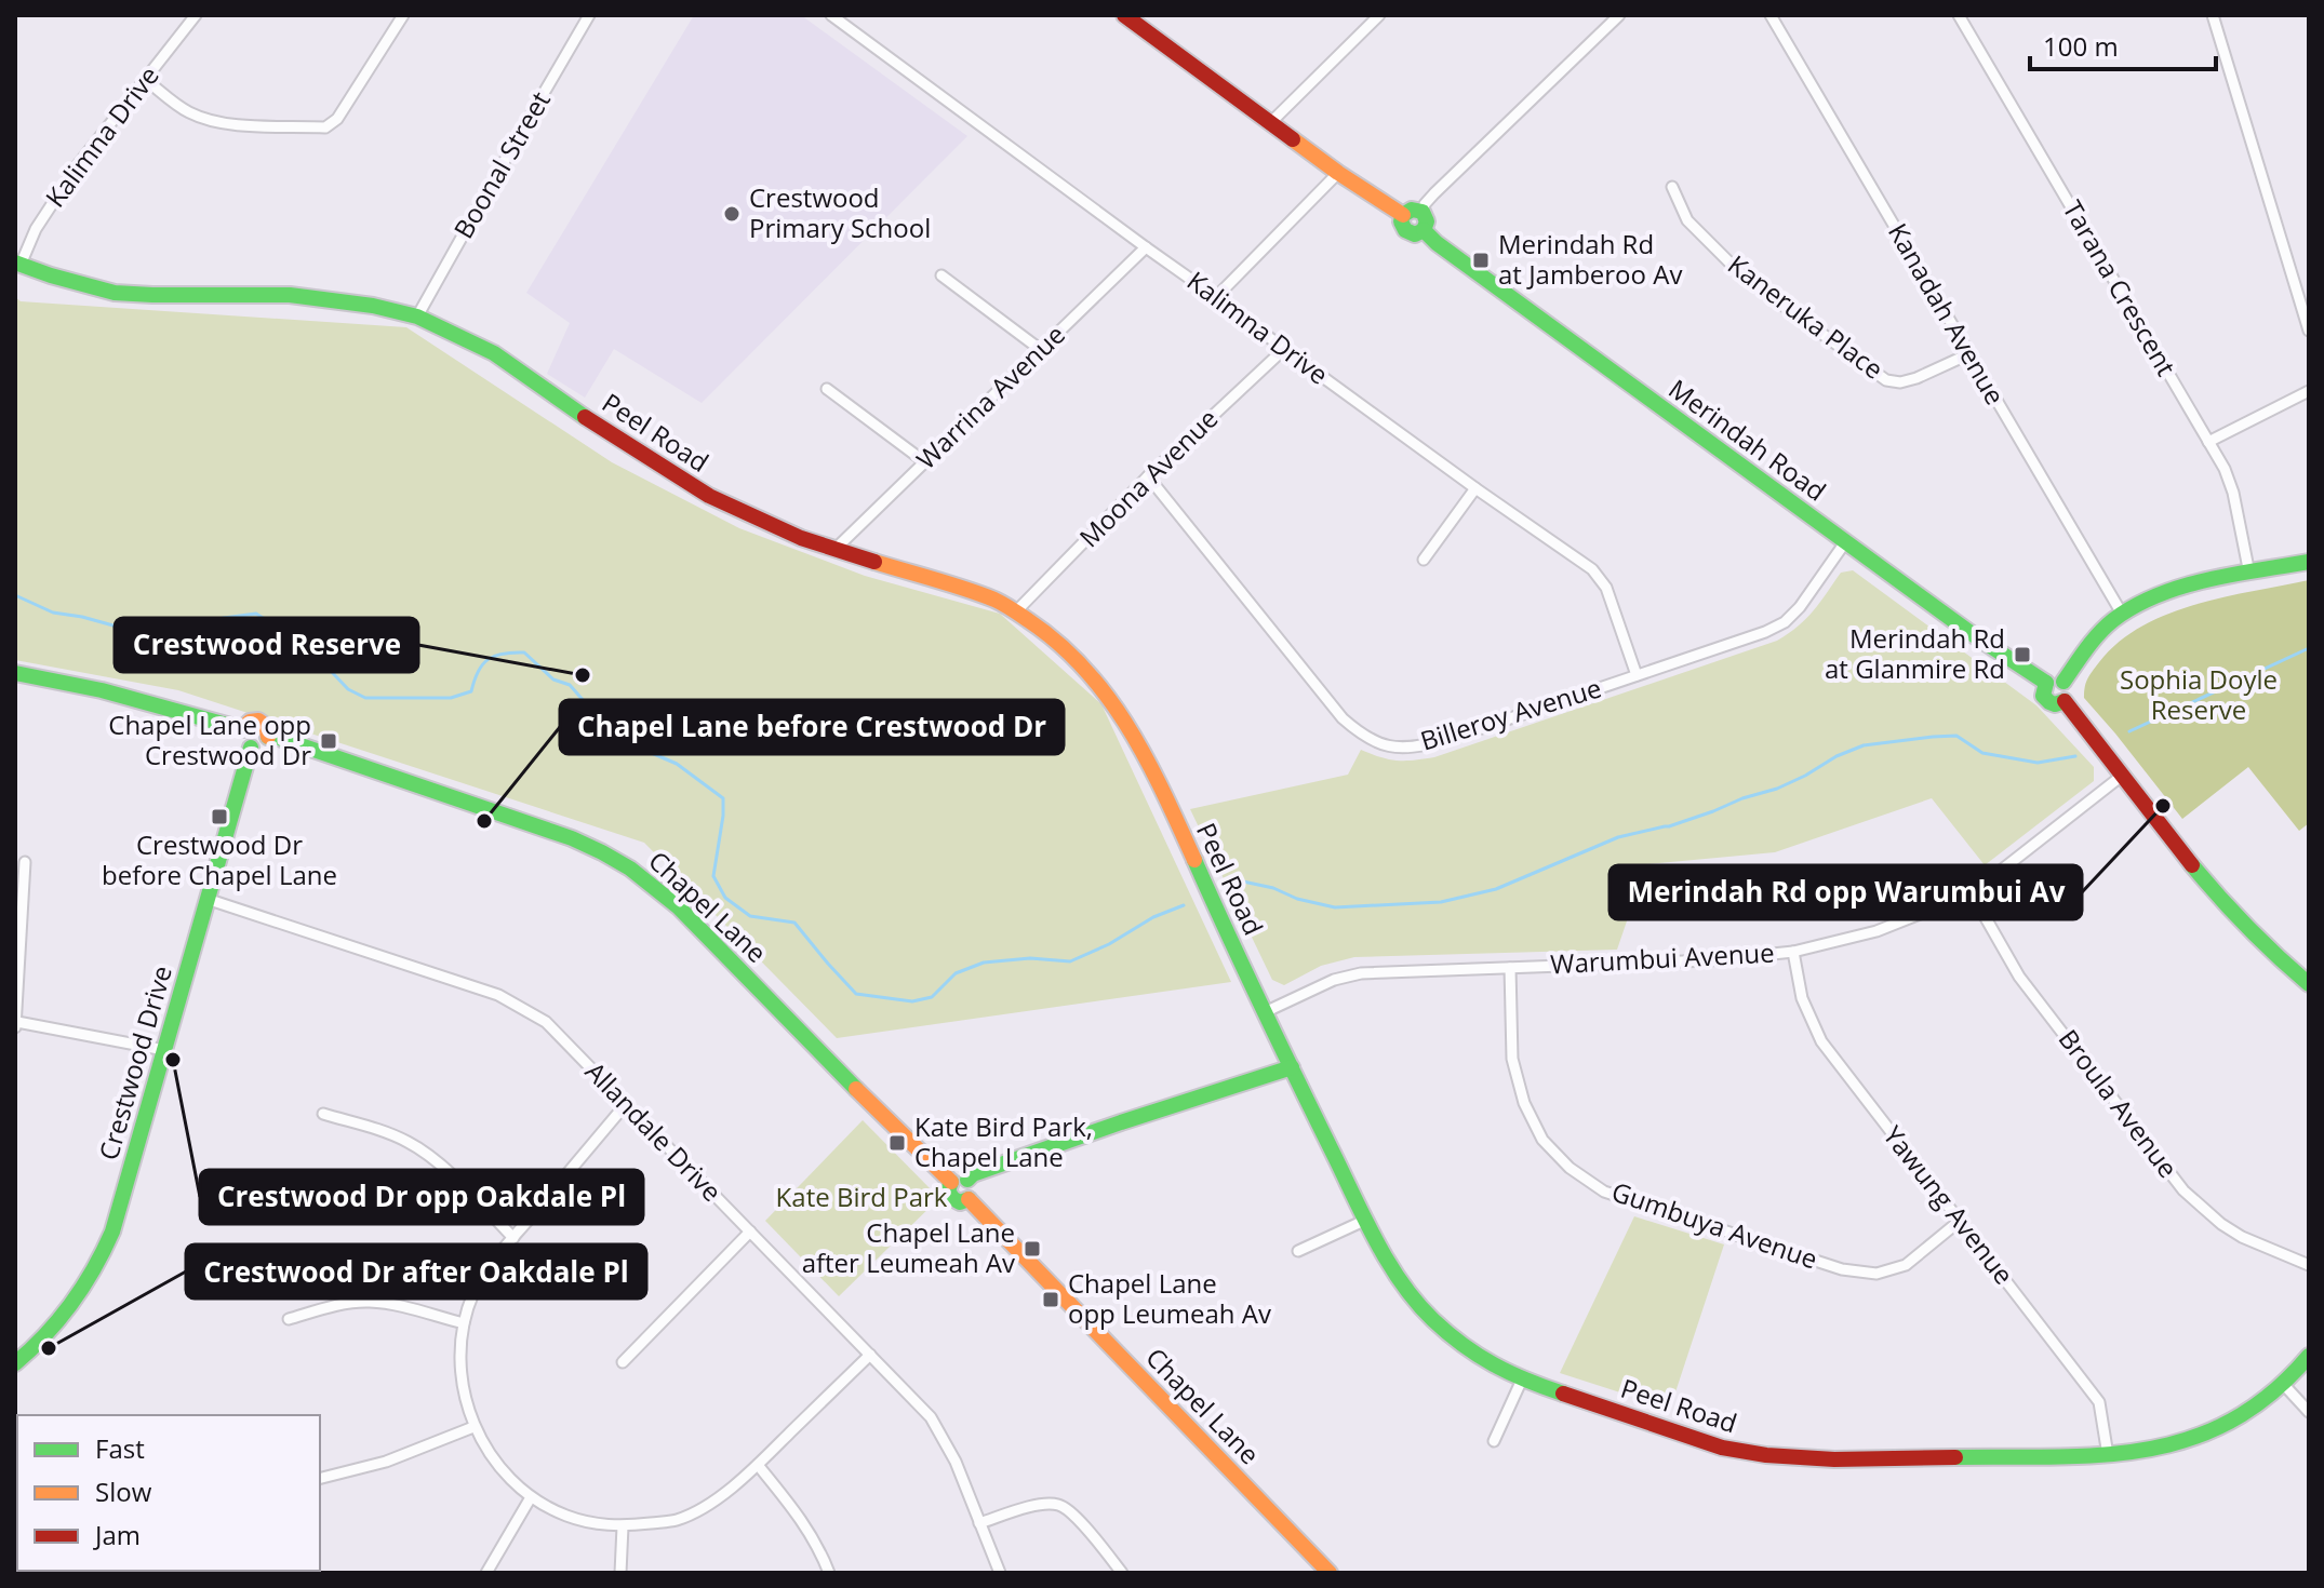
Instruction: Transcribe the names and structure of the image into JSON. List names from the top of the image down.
{
  "streets": {
    "street": [
      "Kalimna Drive",
      "Boonal Street",
      "Tarana Crescent",
      "Kanadah Avenue",
      "Kaneruka Place",
      "Warrina Avenue",
      "Peel Road",
      "Merindah Road",
      "Moona Avenue",
      "Billeroy Avenue",
      "Chapel Lane",
      "Warumbui Avenue",
      "Crestwood Drive",
      "Broula Avenue",
      "Allandale Drive",
      "Yawung Avenue",
      "Gumbuya Avenue"
    ]
  },
  "crossings": [
    ["Kalimna Drive", "Warrina Avenue"],
    ["Kalimna Drive", "Peel Road"],
    ["Kalimna Drive", "Moona Avenue"],
    ["Kalimna Drive", "Billeroy Avenue"],
    ["Boonal Street", "Peel Road"],
    ["Kanadah Avenue", "Kaneruka Place"],
    ["Warrina Avenue", "Peel Road"],
    ["Peel Road", "Moona Avenue"],
    ["Peel Road", "Warumbui Avenue"],
    ["Peel Road", "Yawung Avenue"],
    ["Merindah Road", "Billeroy Avenue"],
    ["Moona Avenue", "Billeroy Avenue"],
    ["Chapel Lane", "Crestwood Drive"],
    ["Warumbui Avenue", "Broula Avenue"],
    ["Warumbui Avenue", "Yawung Avenue"],
    ["Warumbui Avenue", "Gumbuya Avenue"],
    ["Crestwood Drive", "Allandale Drive"],
    ["Yawung Avenue", "Gumbuya Avenue"]
  ],
  "parks": ["Sophia Doyle Reserve", "Kate Bird Park"],
  "places": {
    "other": [
      "Crestwood Primary School",
      "Crestwood Reserve",
      "Merindah Rd opp Warumbui Av",
      "Chapel Lane before Crestwood Dr",
      "Crestwood Dr opp Oakdale Pl",
      "Crestwood Dr after Oakdale Pl"
    ],
    "transit": [
      "Merindah Rd at Jamberoo Av",
      "Merindah Rd at Glanmire Rd",
      "Chapel Lane opp Crestwood Dr",
      "Crestwood Dr before Chapel Lane",
      "Kate Bird Park, Chapel Lane",
      "Chapel Lane after Leumeah Av",
      "Chapel Lane opp Leumeah Av"
    ]
  },
  "legend": ["Fast", "Slow", "Jam"],
  "scale_bar": "100 m"
}
